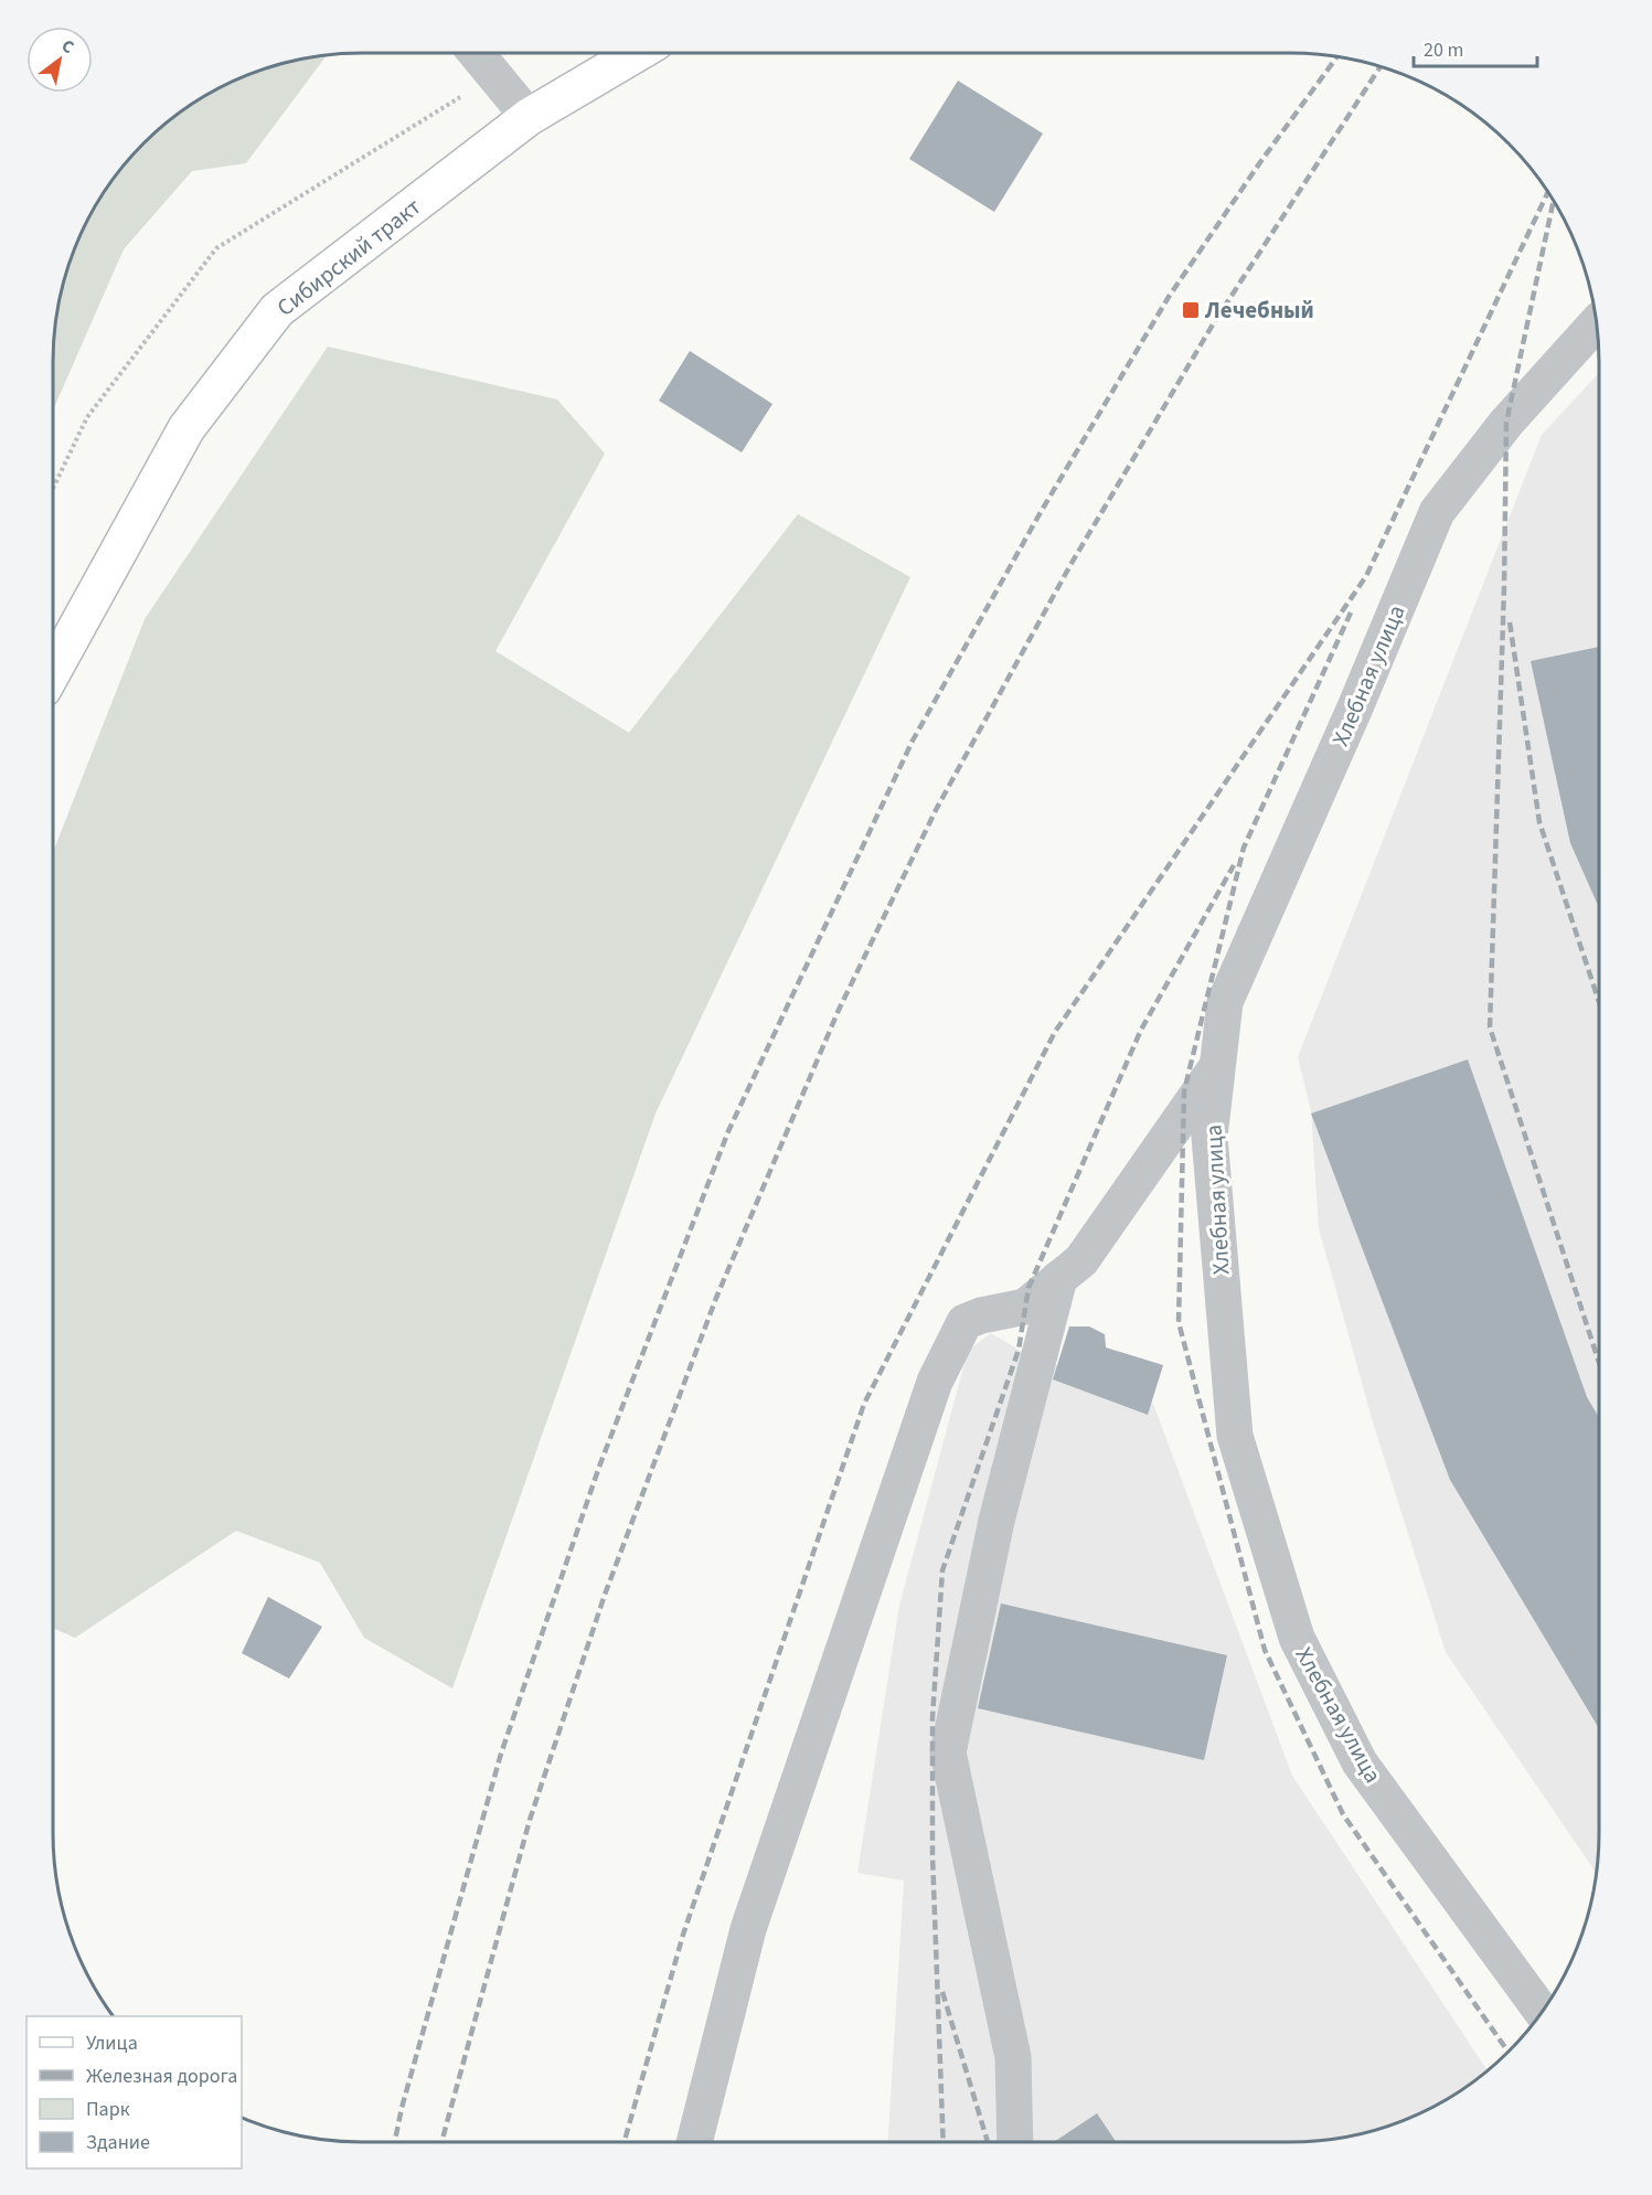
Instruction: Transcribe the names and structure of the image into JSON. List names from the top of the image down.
{
  "streets": {
    "main road": ["Сибирский тракт"],
    "street": ["Хлебная улица"]
  },
  "places": {
    "transit": ["Лечебный"]
  },
  "legend": [
    "Улица",
    "Железная дорога",
    "Парк",
    "Здание"
  ],
  "scale_bar": "20 m",
  "north": "top right"
}
